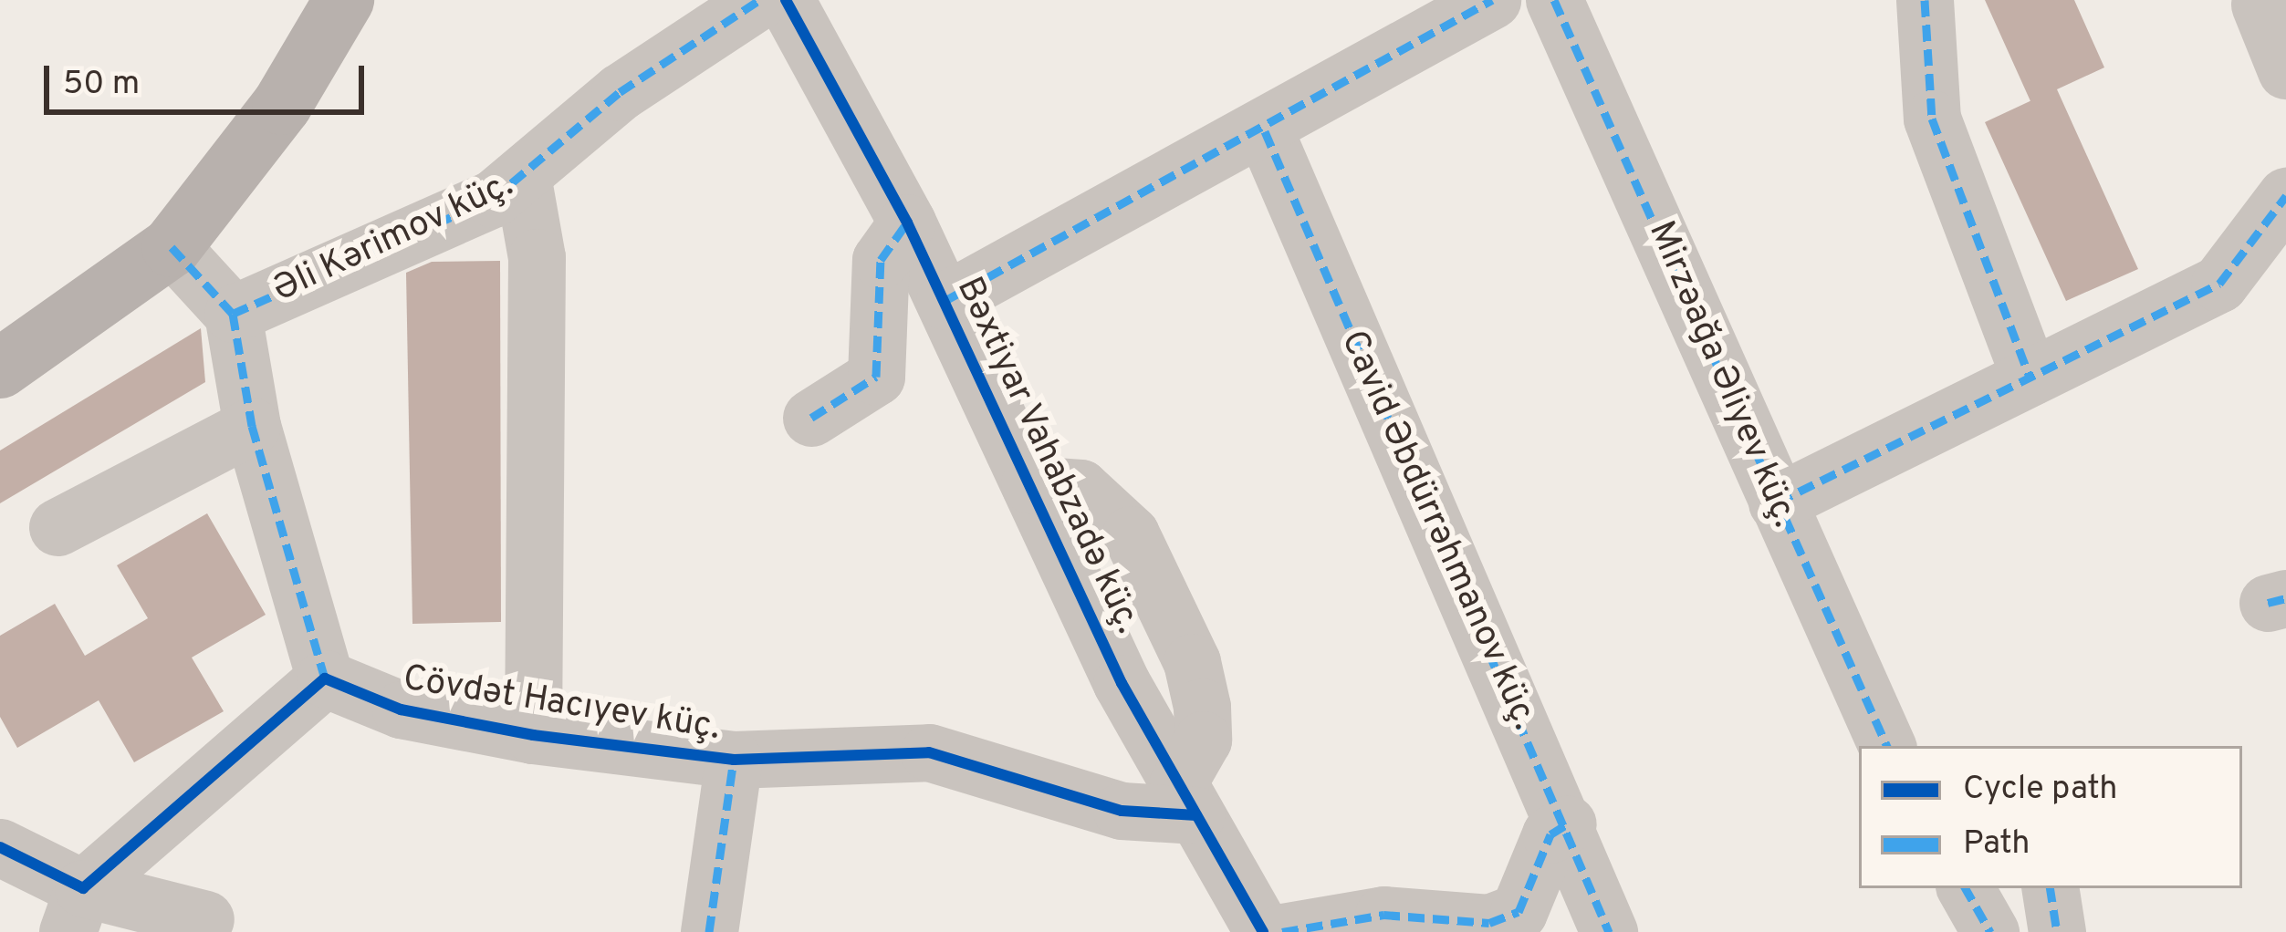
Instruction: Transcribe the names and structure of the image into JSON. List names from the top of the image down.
{
  "streets": {
    "street": [
      "Əli Kərimov küç.",
      "Mirzəağa Əliyev küç.",
      "Bəxtiyar Vahabzadə küç.",
      "Cavid Əbdürrəhmanov küç.",
      "Cövdət Hacıyev küç."
    ]
  },
  "crossings": [
    ["Bəxtiyar Vahabzadə küç.", "Cövdət Hacıyev küç."]
  ],
  "legend": ["Cycle path", "Path"],
  "scale_bar": "50 m"
}
